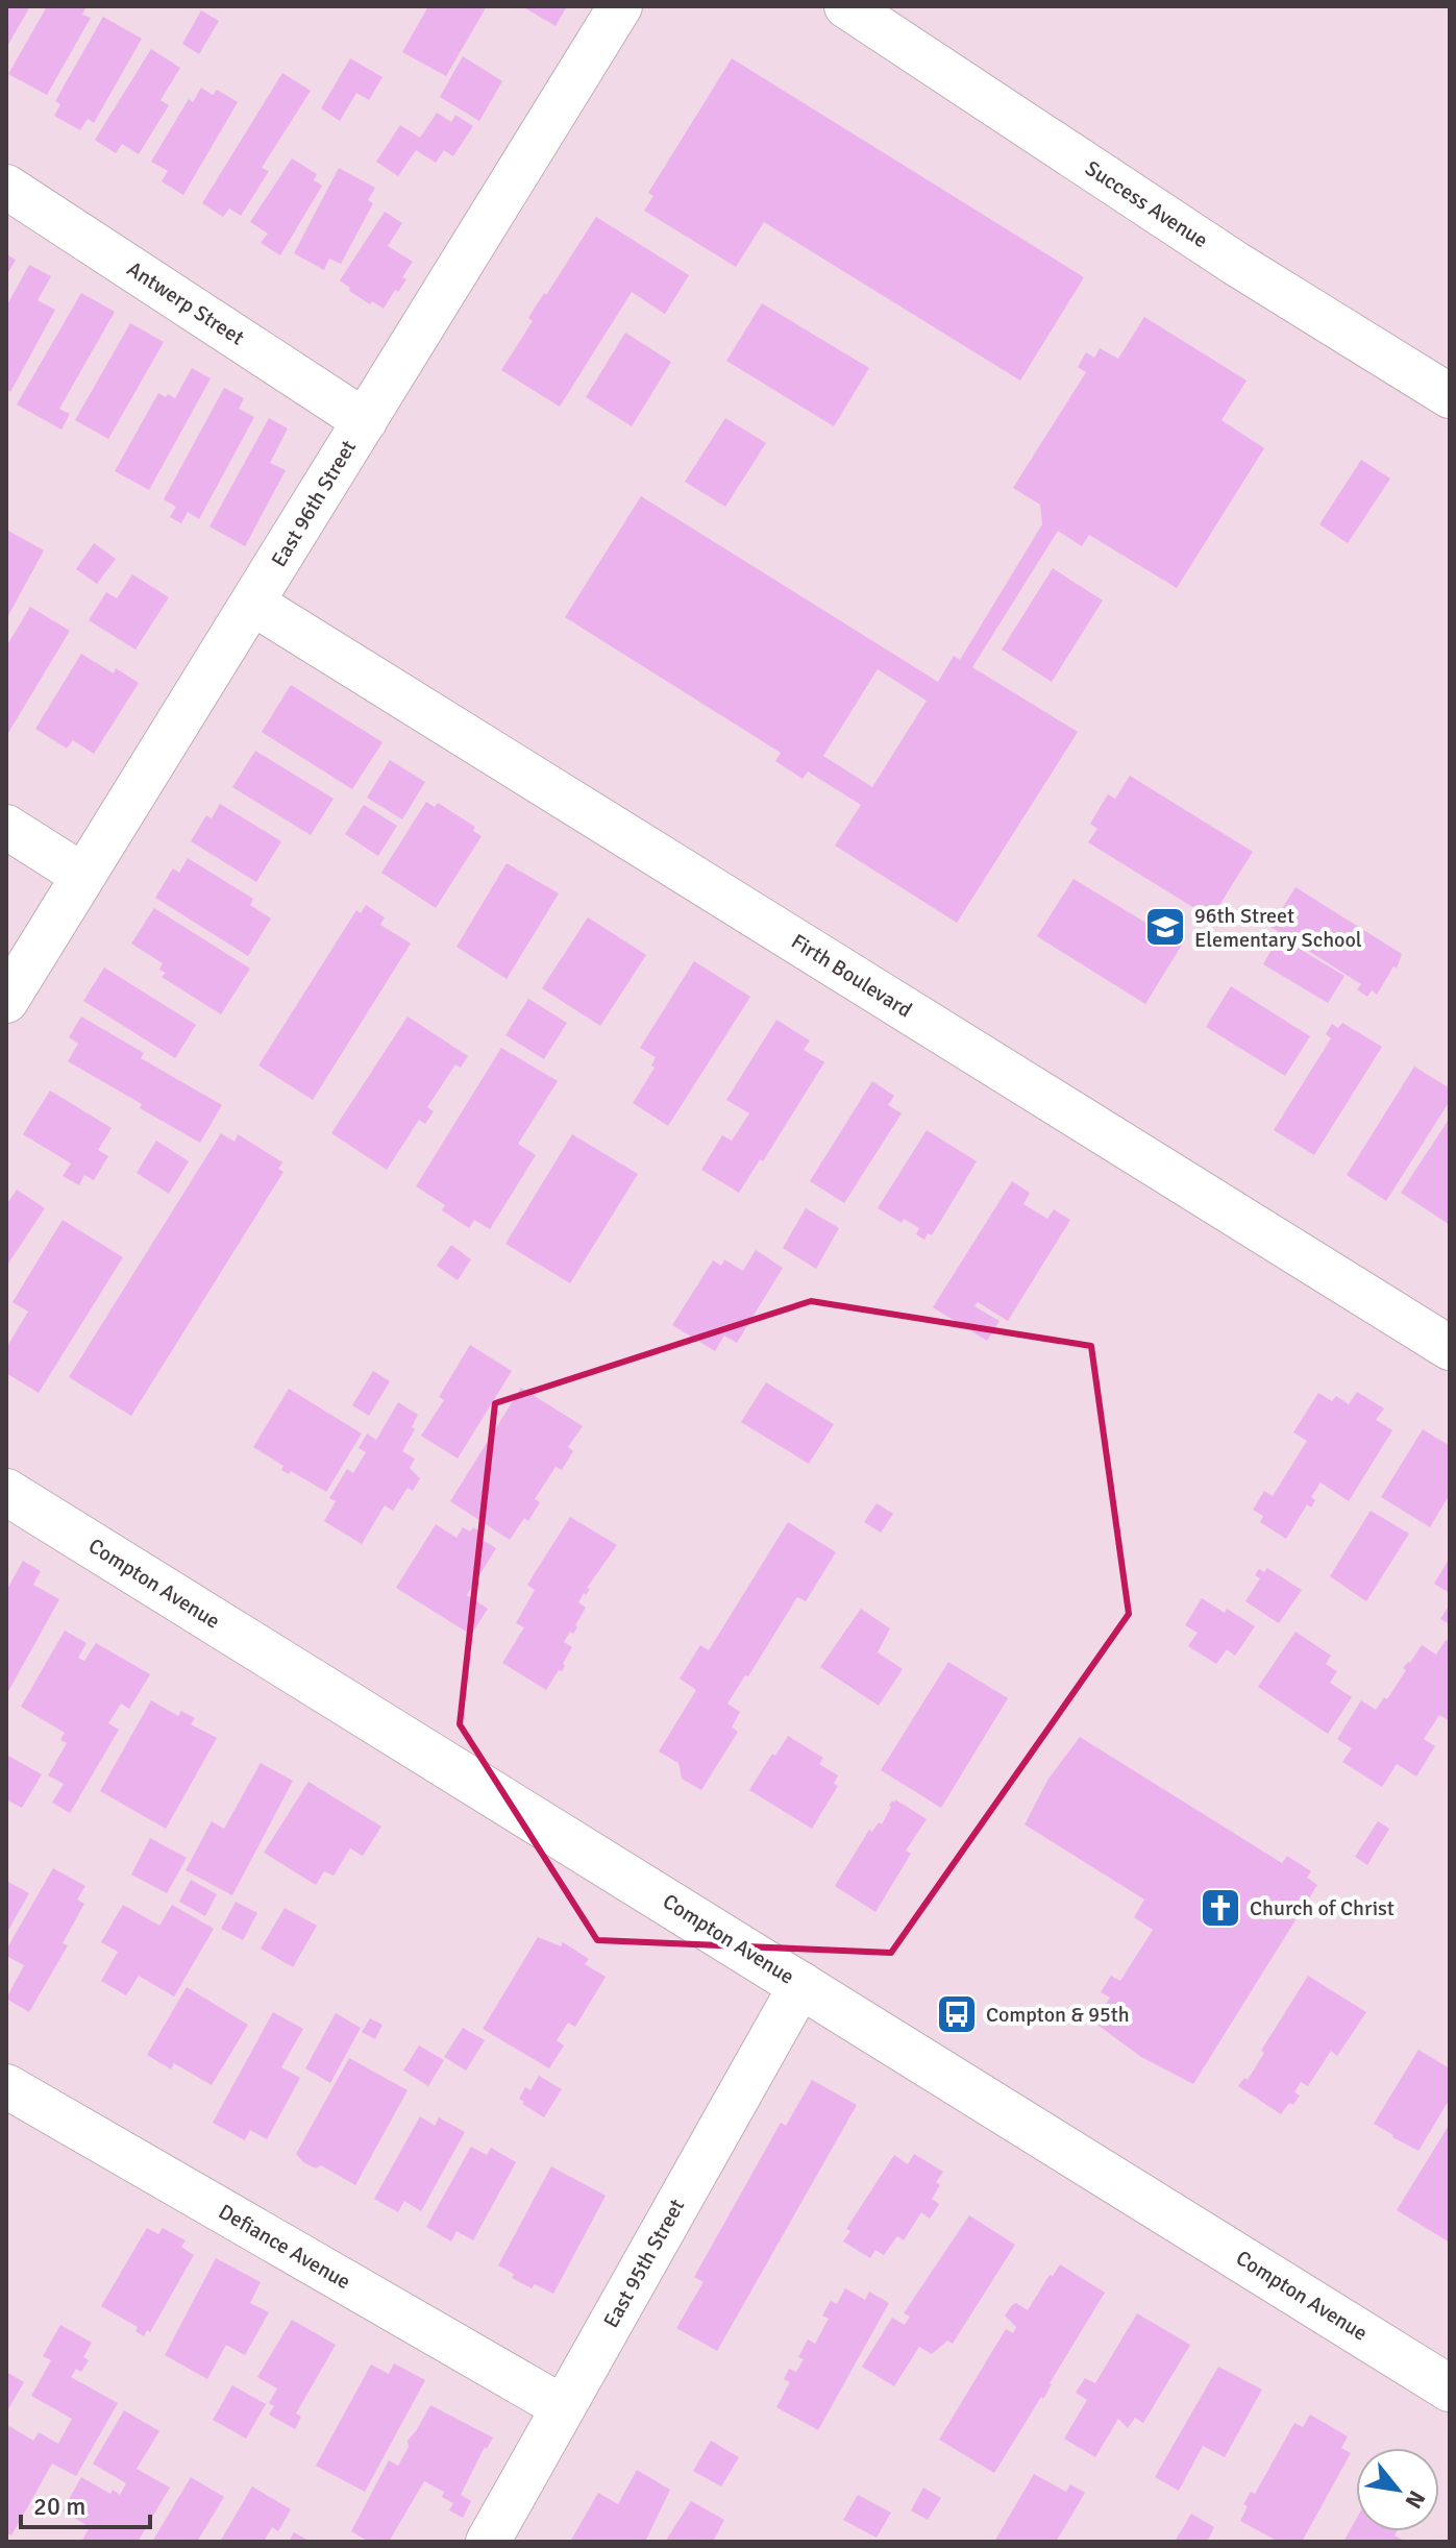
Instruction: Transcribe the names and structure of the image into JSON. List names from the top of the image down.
{
  "streets": {
    "main road": ["Compton Avenue"],
    "street": [
      "Success Avenue",
      "Antwerp Street",
      "East 96th Street",
      "Firth Boulevard",
      "Defiance Avenue",
      "East 95th Street"
    ]
  },
  "crossings": [
    ["Antwerp Street", "East 96th Street"],
    ["East 96th Street", "Firth Boulevard"],
    ["Compton Avenue", "East 95th Street"],
    ["Defiance Avenue", "East 95th Street"]
  ],
  "places": {
    "school or university": ["96th Street Elementary School"],
    "church": ["Church of Christ"],
    "bus stop": ["Compton & 95th"]
  },
  "scale_bar": "20 m",
  "north": "bottom right"
}
